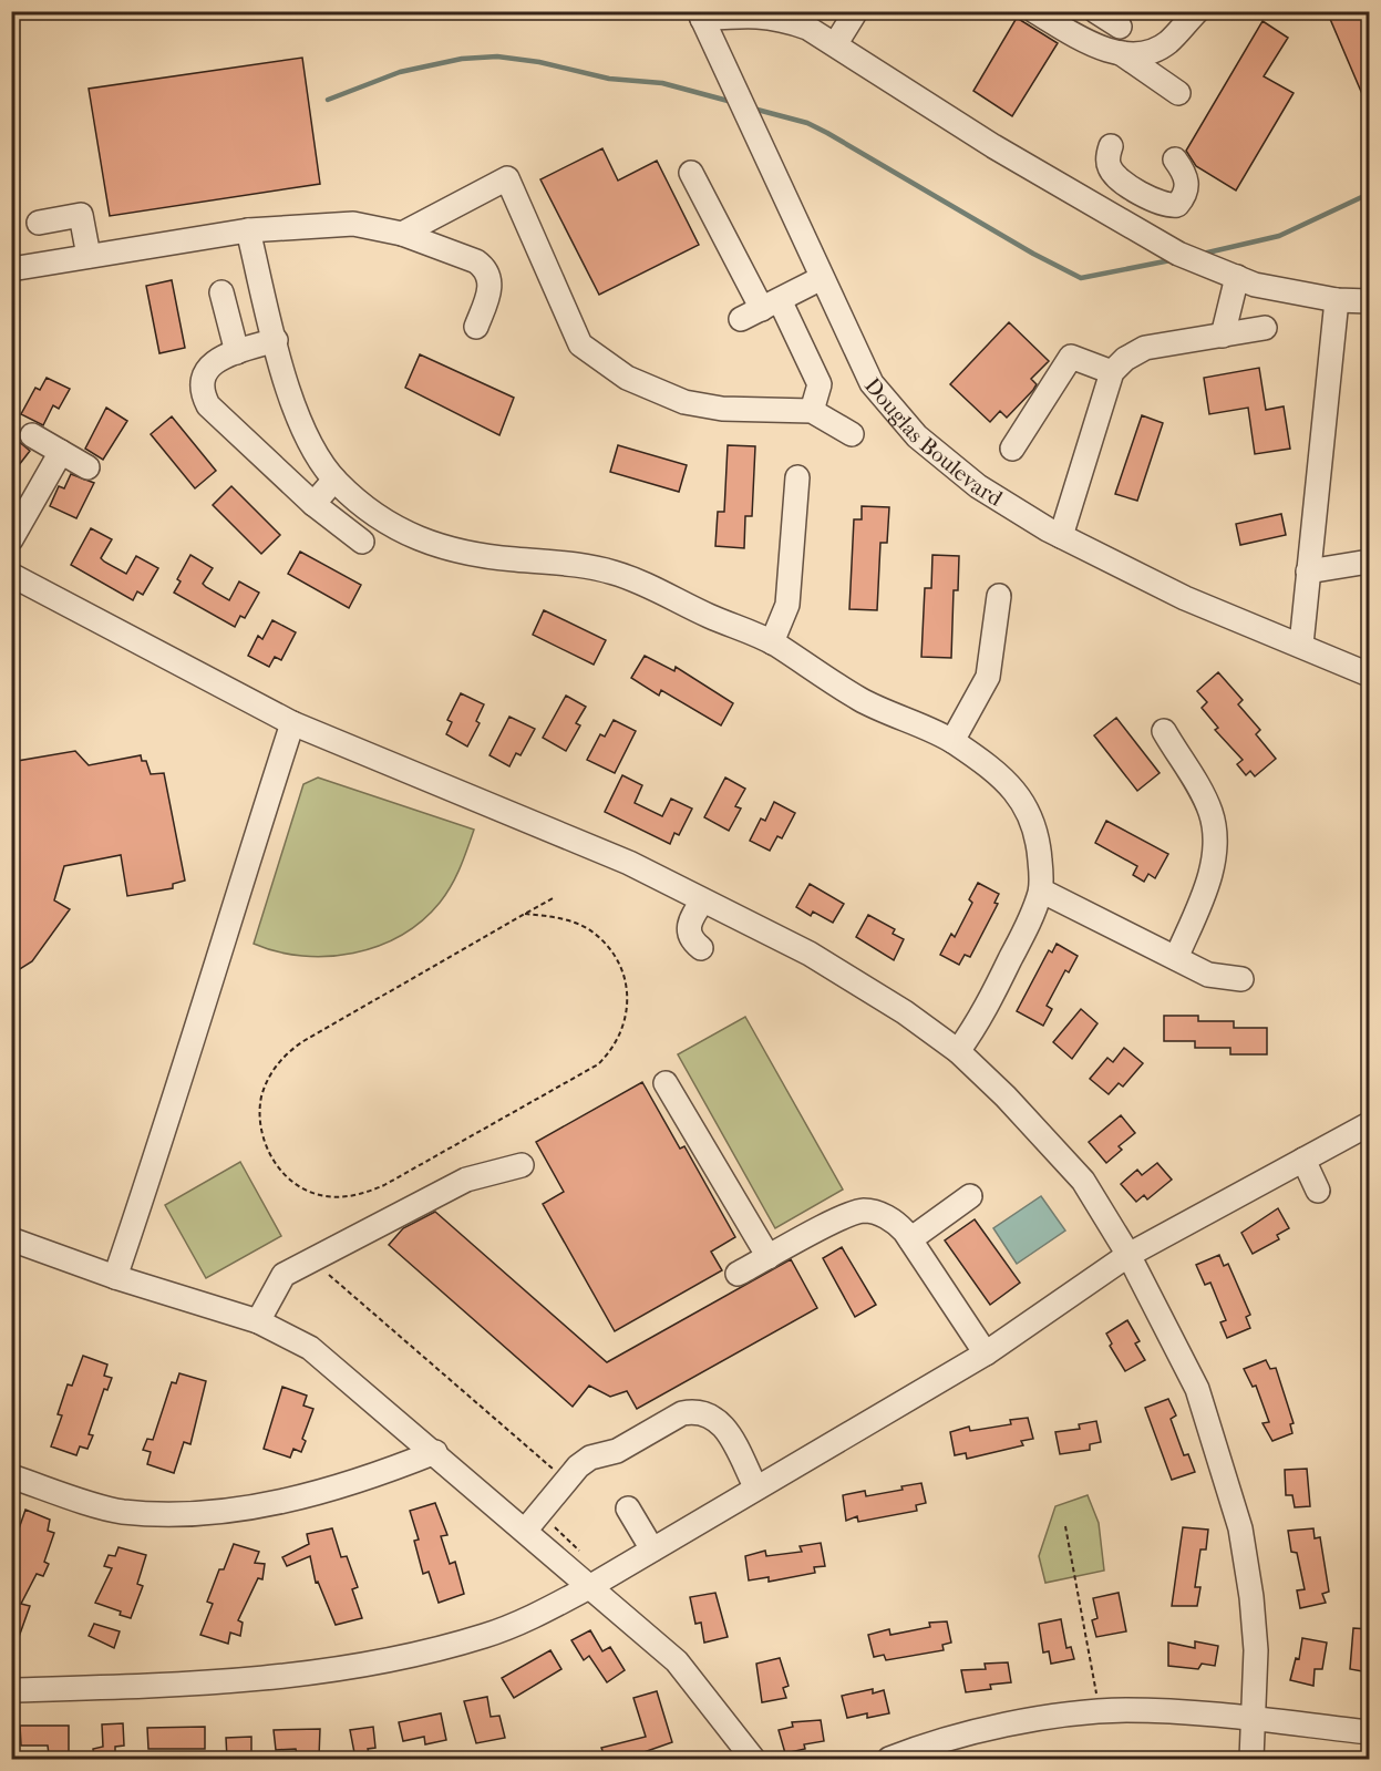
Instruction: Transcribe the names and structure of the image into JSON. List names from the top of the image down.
{
  "streets": {
    "street": ["Douglas Boulevard"]
  }
}
